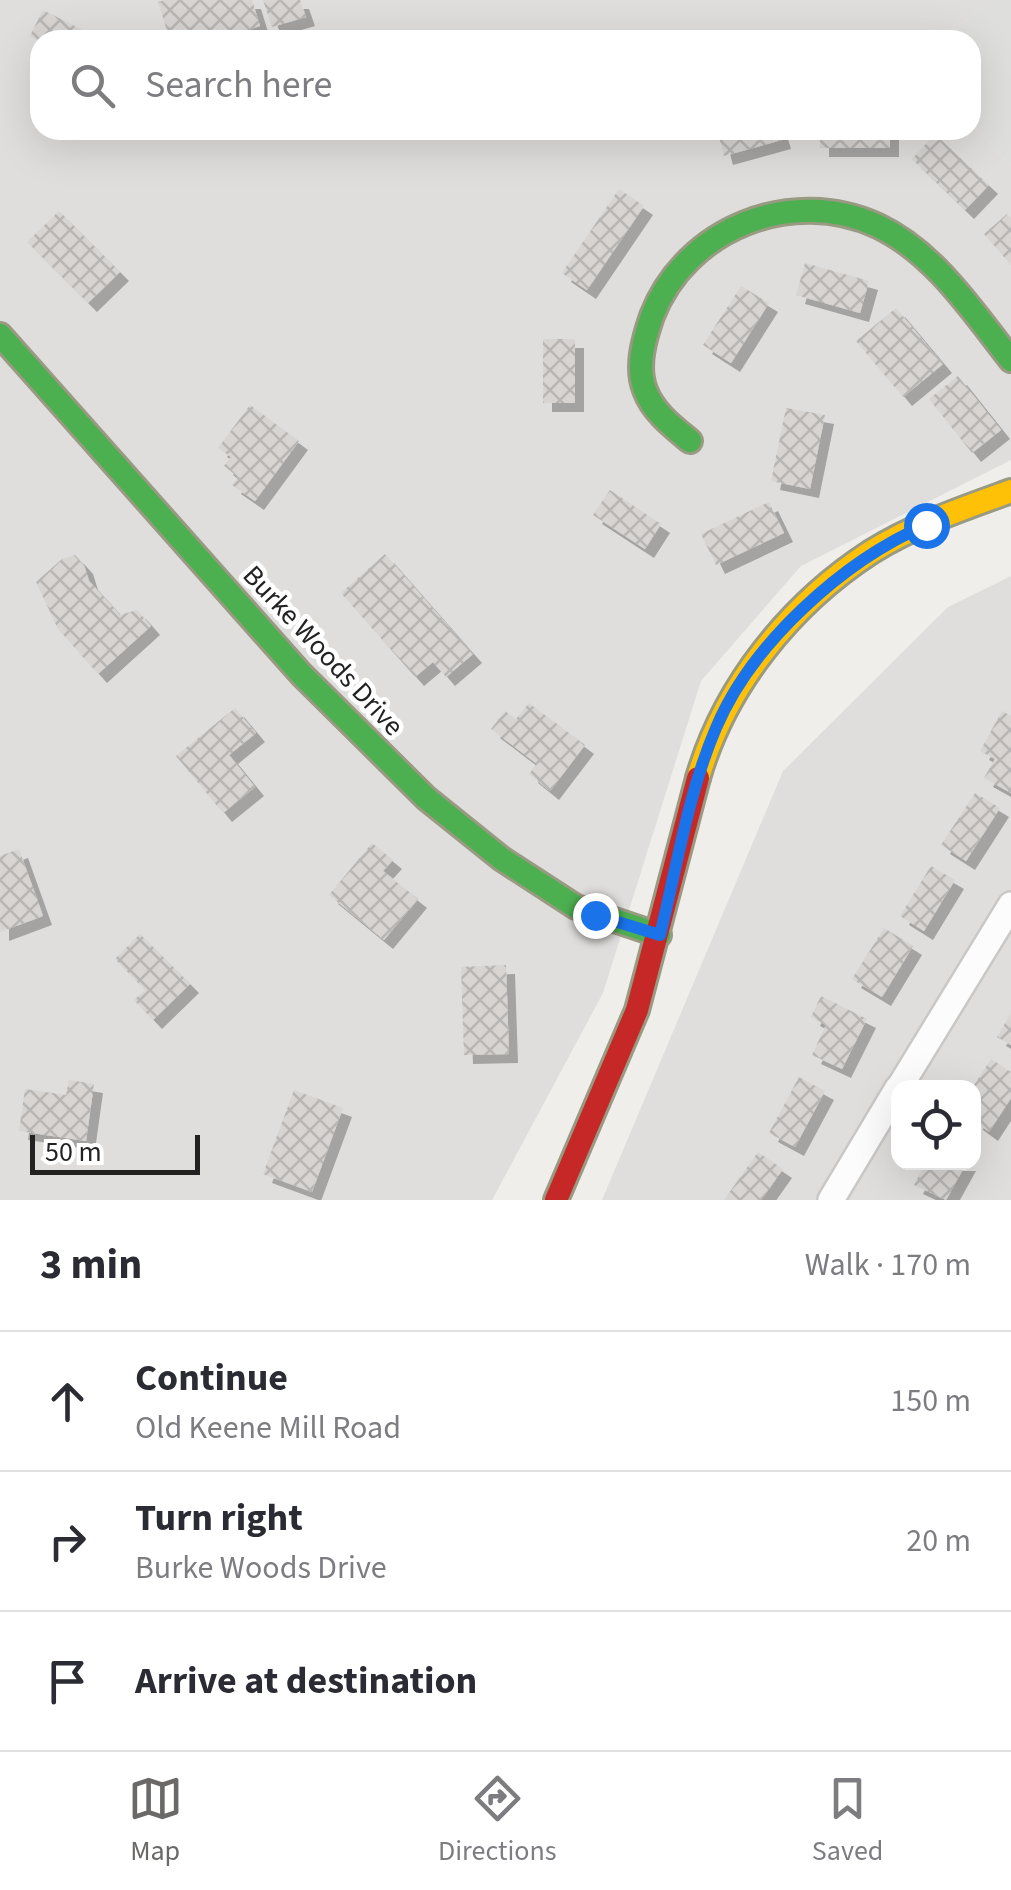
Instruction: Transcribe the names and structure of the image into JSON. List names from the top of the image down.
{
  "streets": {
    "street": ["Burke Woods Drive"]
  },
  "scale_bar": "50 m",
  "page": {
    "search": "Search here",
    "scale": "50 m",
    "heading": ["3 min", "Walk · 170 m"],
    "list": [
      ["Continue", "Old Keene Mill Road", "150 m"],
      ["Turn right", "Burke Woods Drive", "20 m"],
      "Arrive at destination"
    ],
    "nav": ["Map", "Directions", "Saved"]
  }
}
